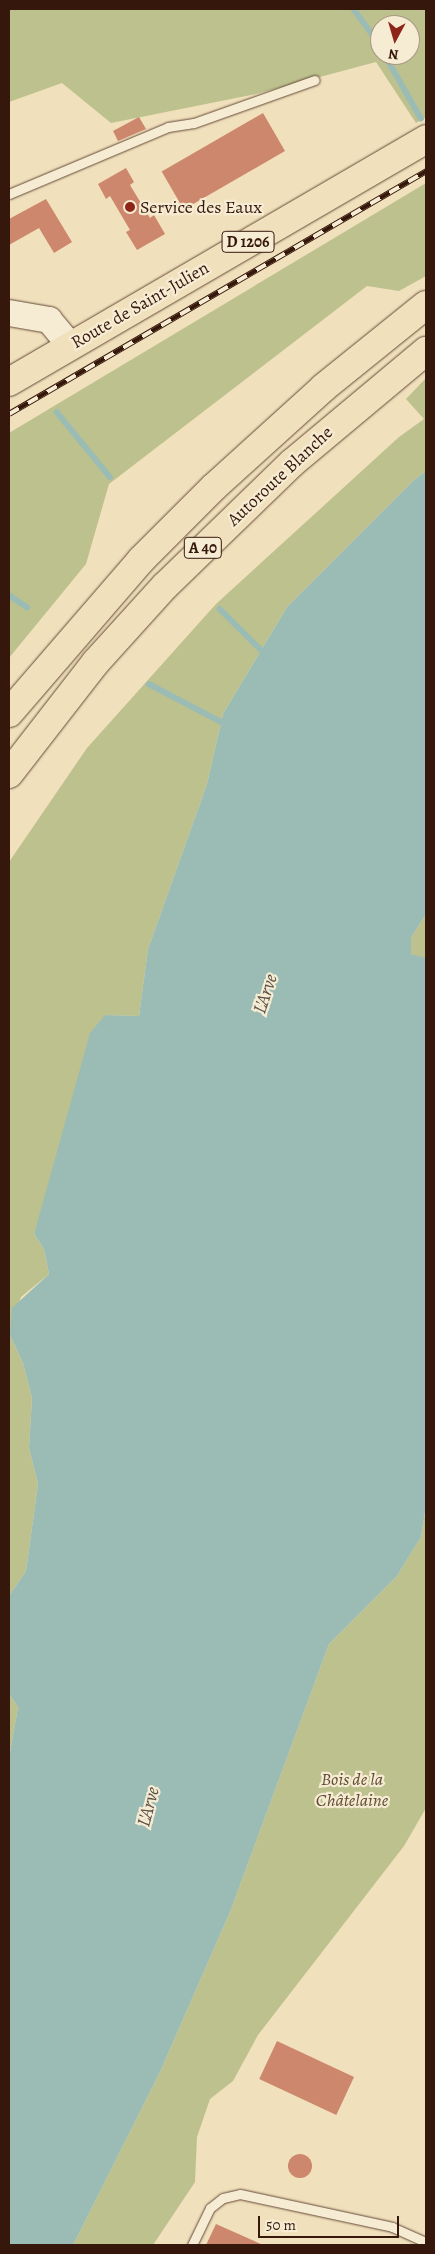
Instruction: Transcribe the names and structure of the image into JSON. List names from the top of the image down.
{
  "streets": {
    "main road": [
      "D 1206",
      "Route de Saint-Julien",
      "Autoroute Blanche",
      "A 40"
    ]
  },
  "water": ["L'Arve"],
  "parks": ["Bois de la Châtelaine"],
  "places": ["Service des Eaux"],
  "scale_bar": "50 m",
  "north": "bottom"
}
